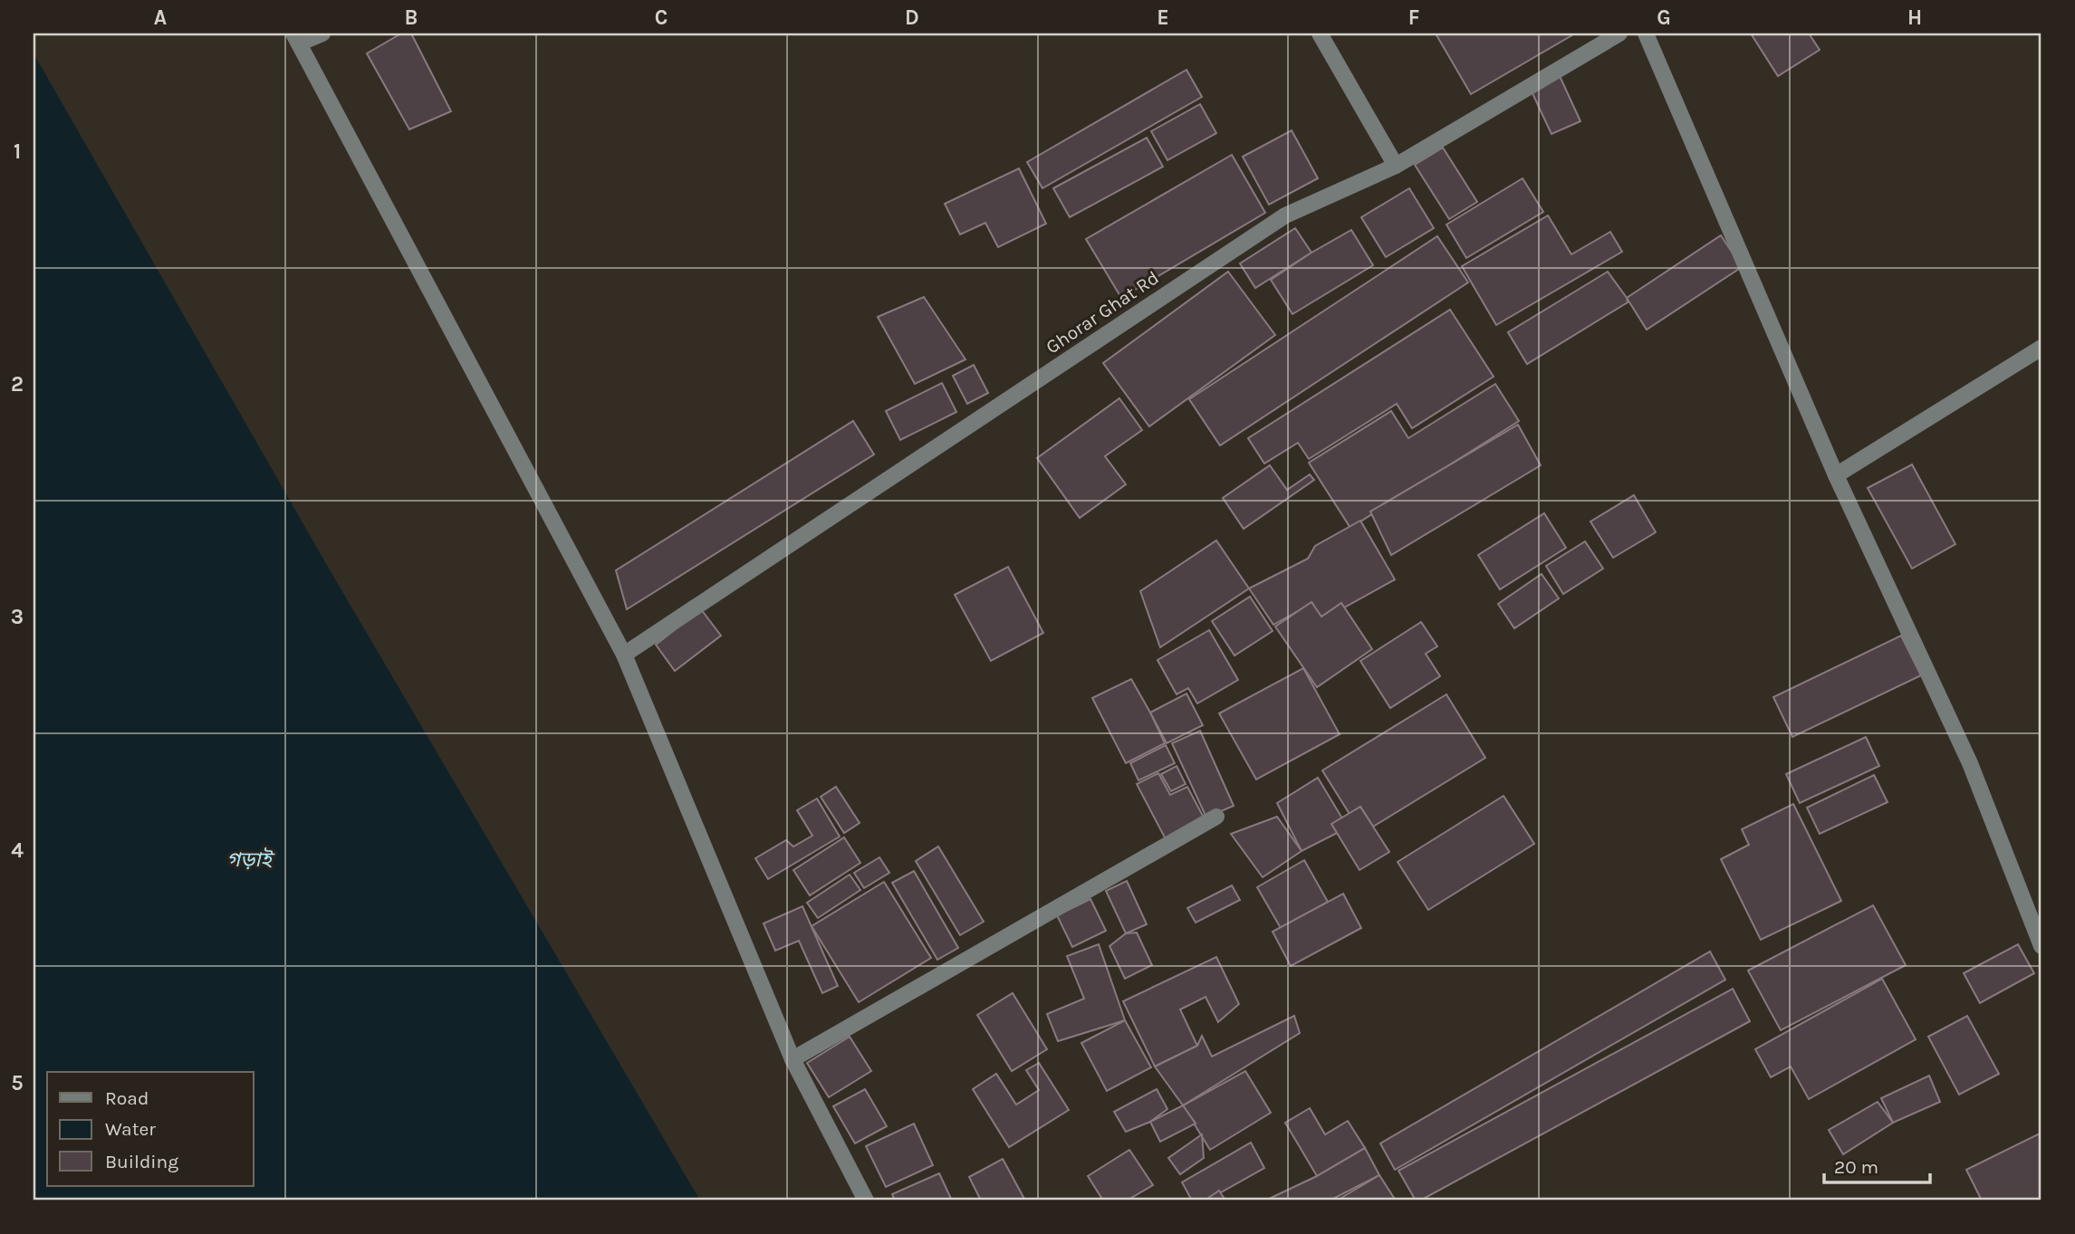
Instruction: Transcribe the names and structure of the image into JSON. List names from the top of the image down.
{
  "streets": {
    "street": ["Ghorar Ghat Rd"]
  },
  "water": ["গড়াই"],
  "legend": ["Road", "Water", "Building"],
  "scale_bar": "20 m",
  "grid": {
    "columns": [
      "A",
      "B",
      "C",
      "D",
      "E",
      "F",
      "G",
      "H"
    ],
    "rows": [
      "1",
      "2",
      "3",
      "4",
      "5"
    ]
  }
}
